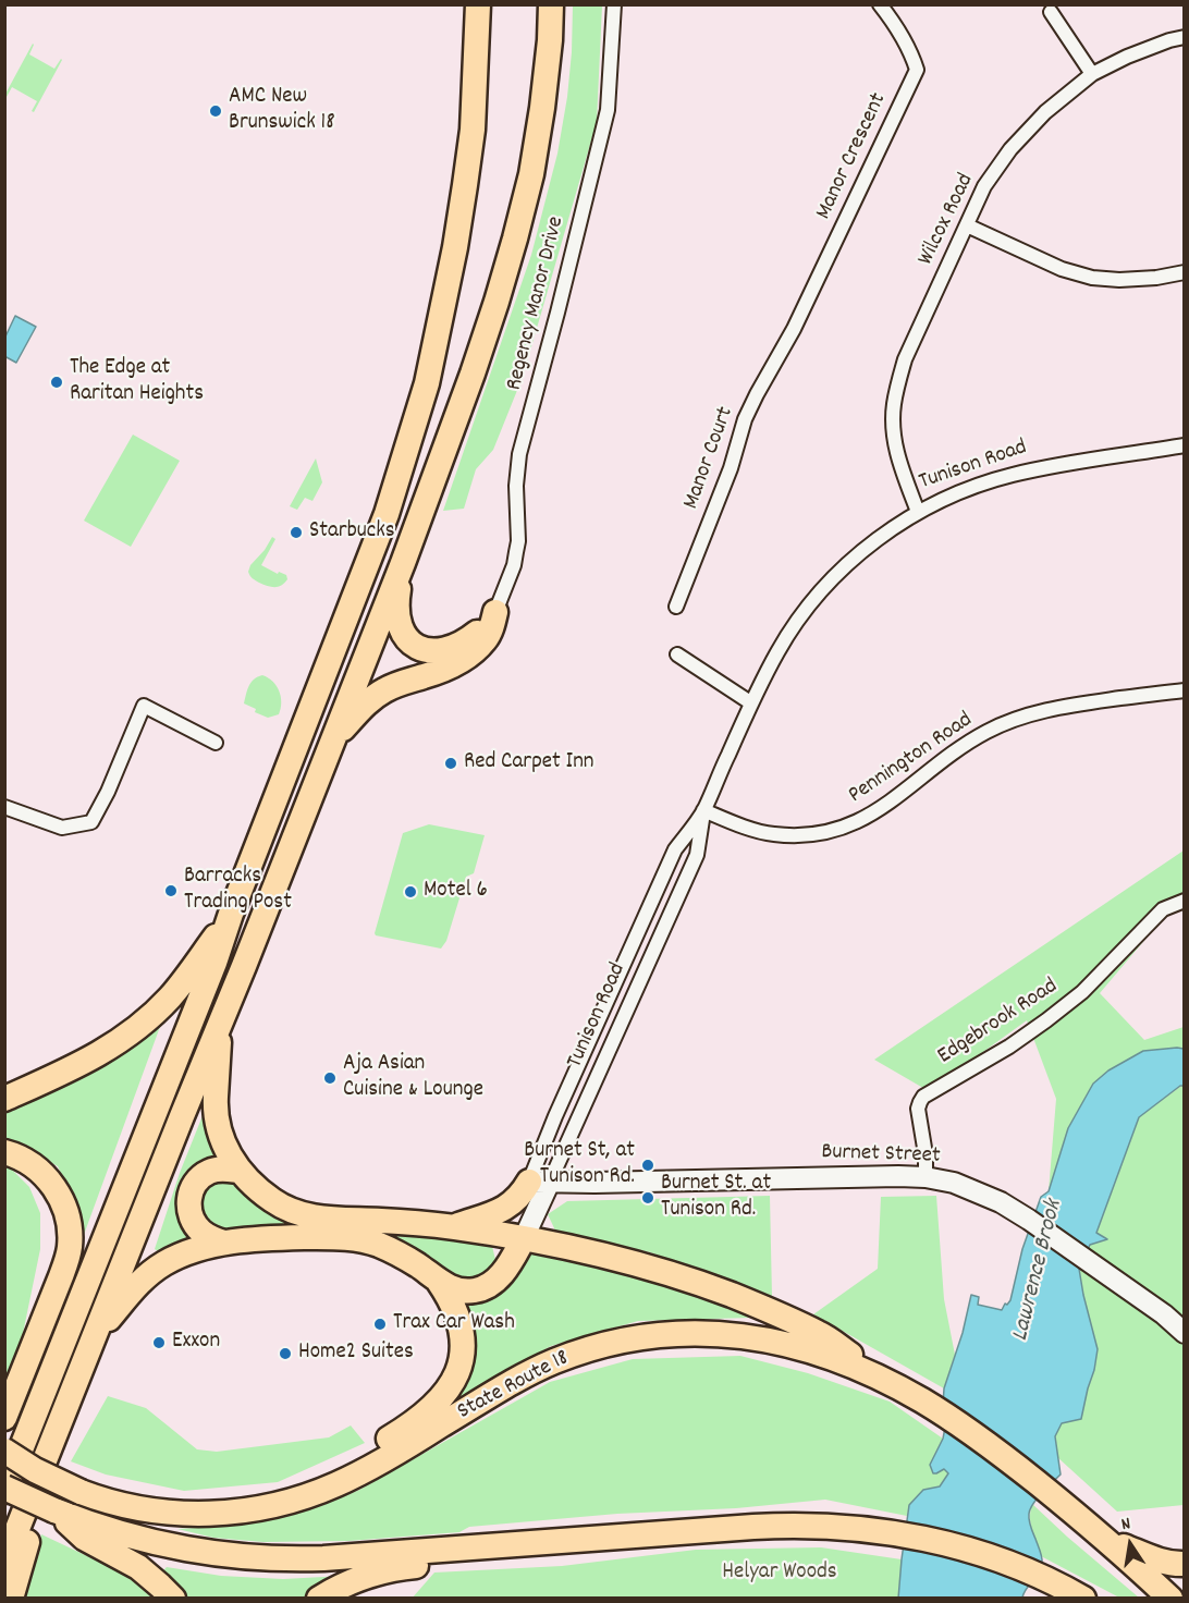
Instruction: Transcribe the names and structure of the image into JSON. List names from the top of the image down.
{
  "streets": {
    "highway": ["State Route 18"],
    "street": [
      "Manor Crescent",
      "Wilcox Road",
      "Regency Manor Drive",
      "Manor Court",
      "Tunison Road",
      "Pennington Road",
      "Edgebrook Road",
      "Burnet Street"
    ]
  },
  "crossings": [
    ["Manor Crescent", "Manor Court"],
    ["Wilcox Road", "Tunison Road"],
    ["Tunison Road", "Pennington Road"],
    ["Tunison Road", "Burnet Street"],
    ["Edgebrook Road", "Burnet Street"]
  ],
  "water": ["Lawrence Brook"],
  "parks": ["Helyar Woods"],
  "places": [
    "AMC New Brunswick 18",
    "The Edge at Raritan Heights",
    "Starbucks",
    "Red Carpet Inn",
    "Barracks Trading Post",
    "Motel 6",
    "Aja Asian Cuisine & Lounge",
    "Burnet St, at Tunison Rd.",
    "Burnet St. at Tunison Rd.",
    "Trax Car Wash",
    "Exxon",
    "Home2 Suites"
  ],
  "north": "top"
}
